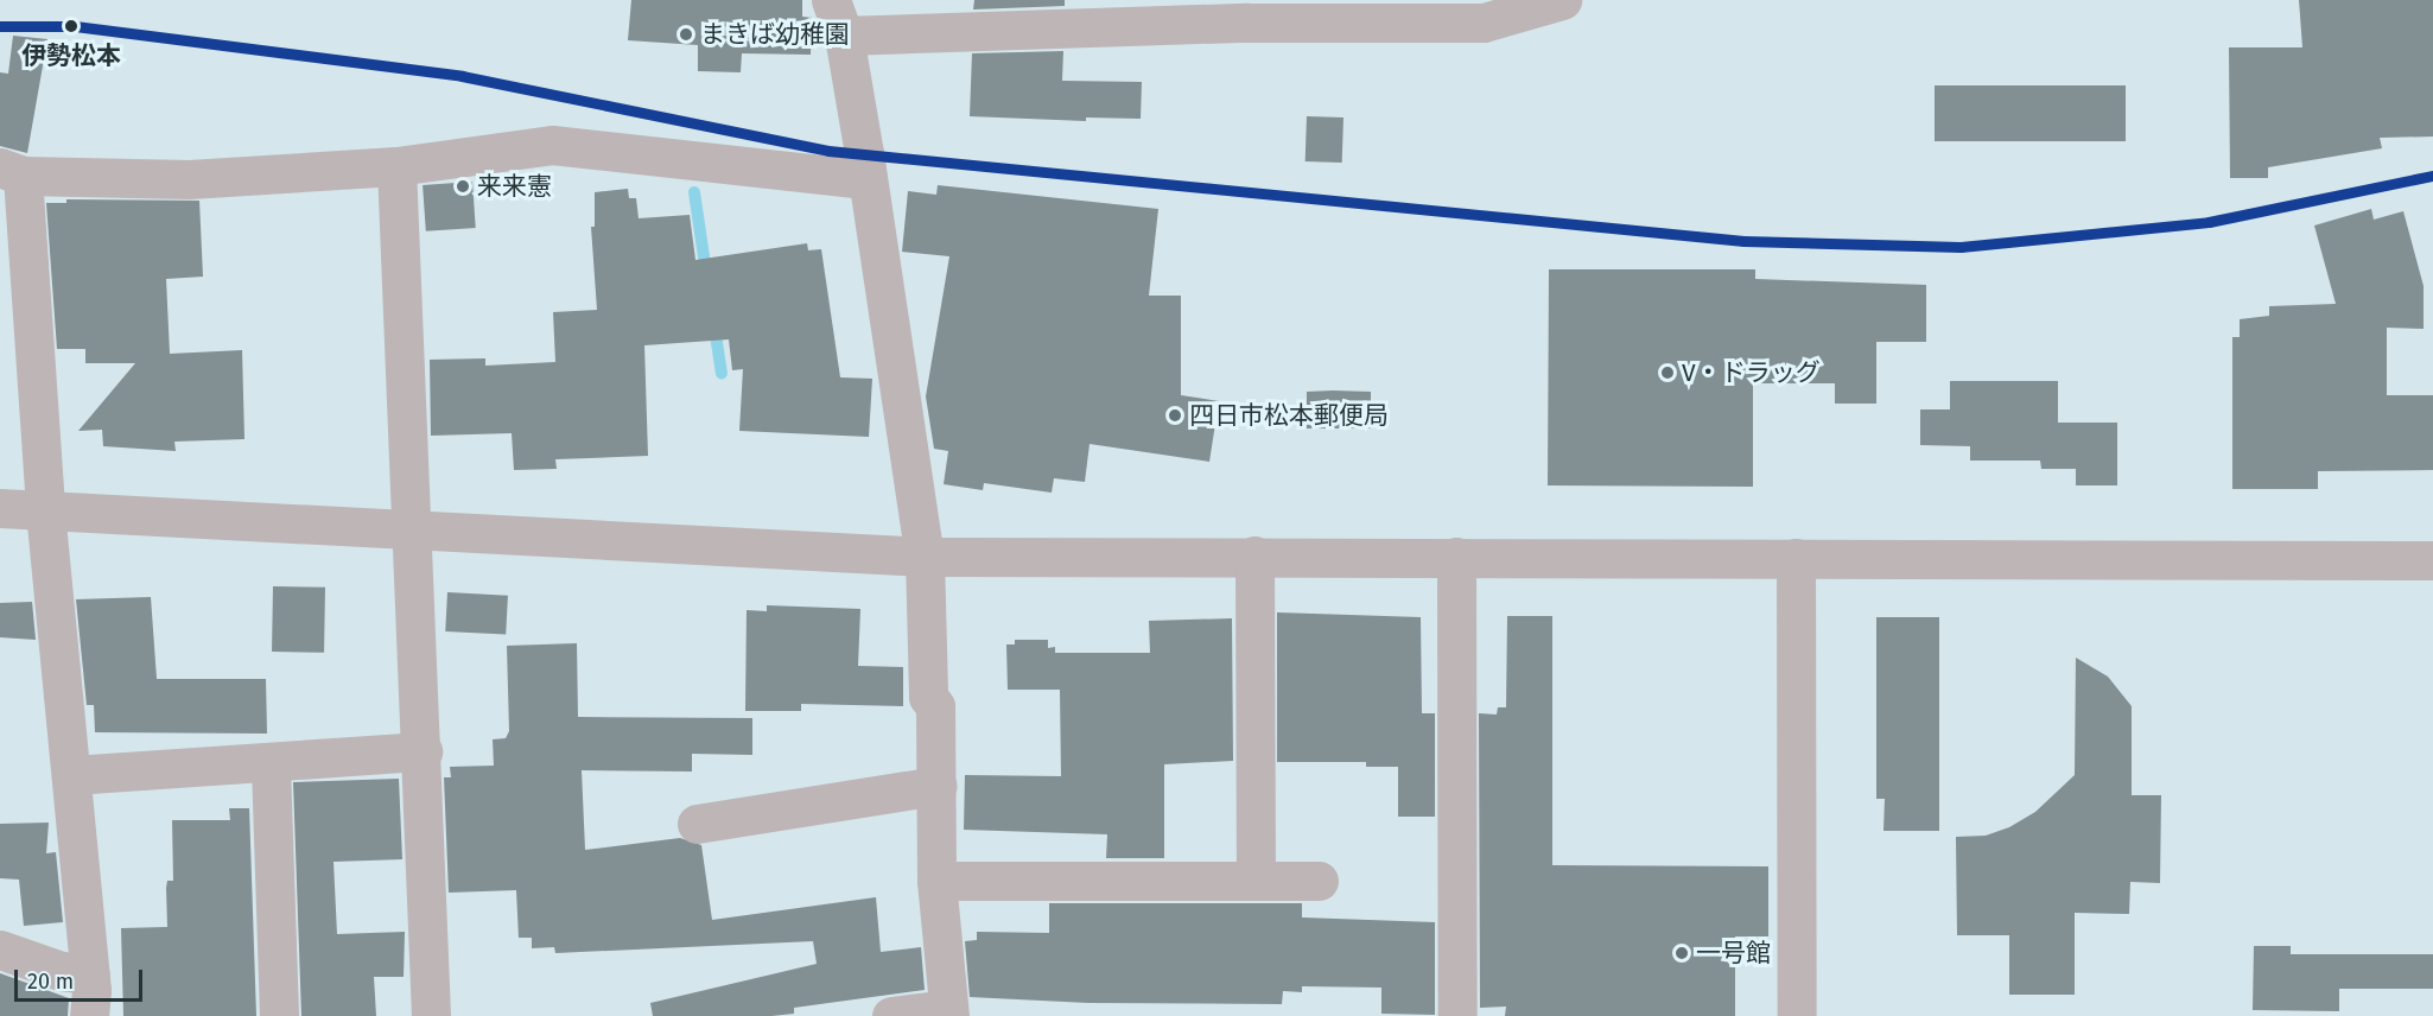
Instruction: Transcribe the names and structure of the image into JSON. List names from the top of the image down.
{
  "places": [
    "伊勢松本",
    "まきば幼稚園",
    "来来憲",
    "V・ドラッグ",
    "四日市松本郵便局",
    "一号館"
  ],
  "scale_bar": "20 m"
}
